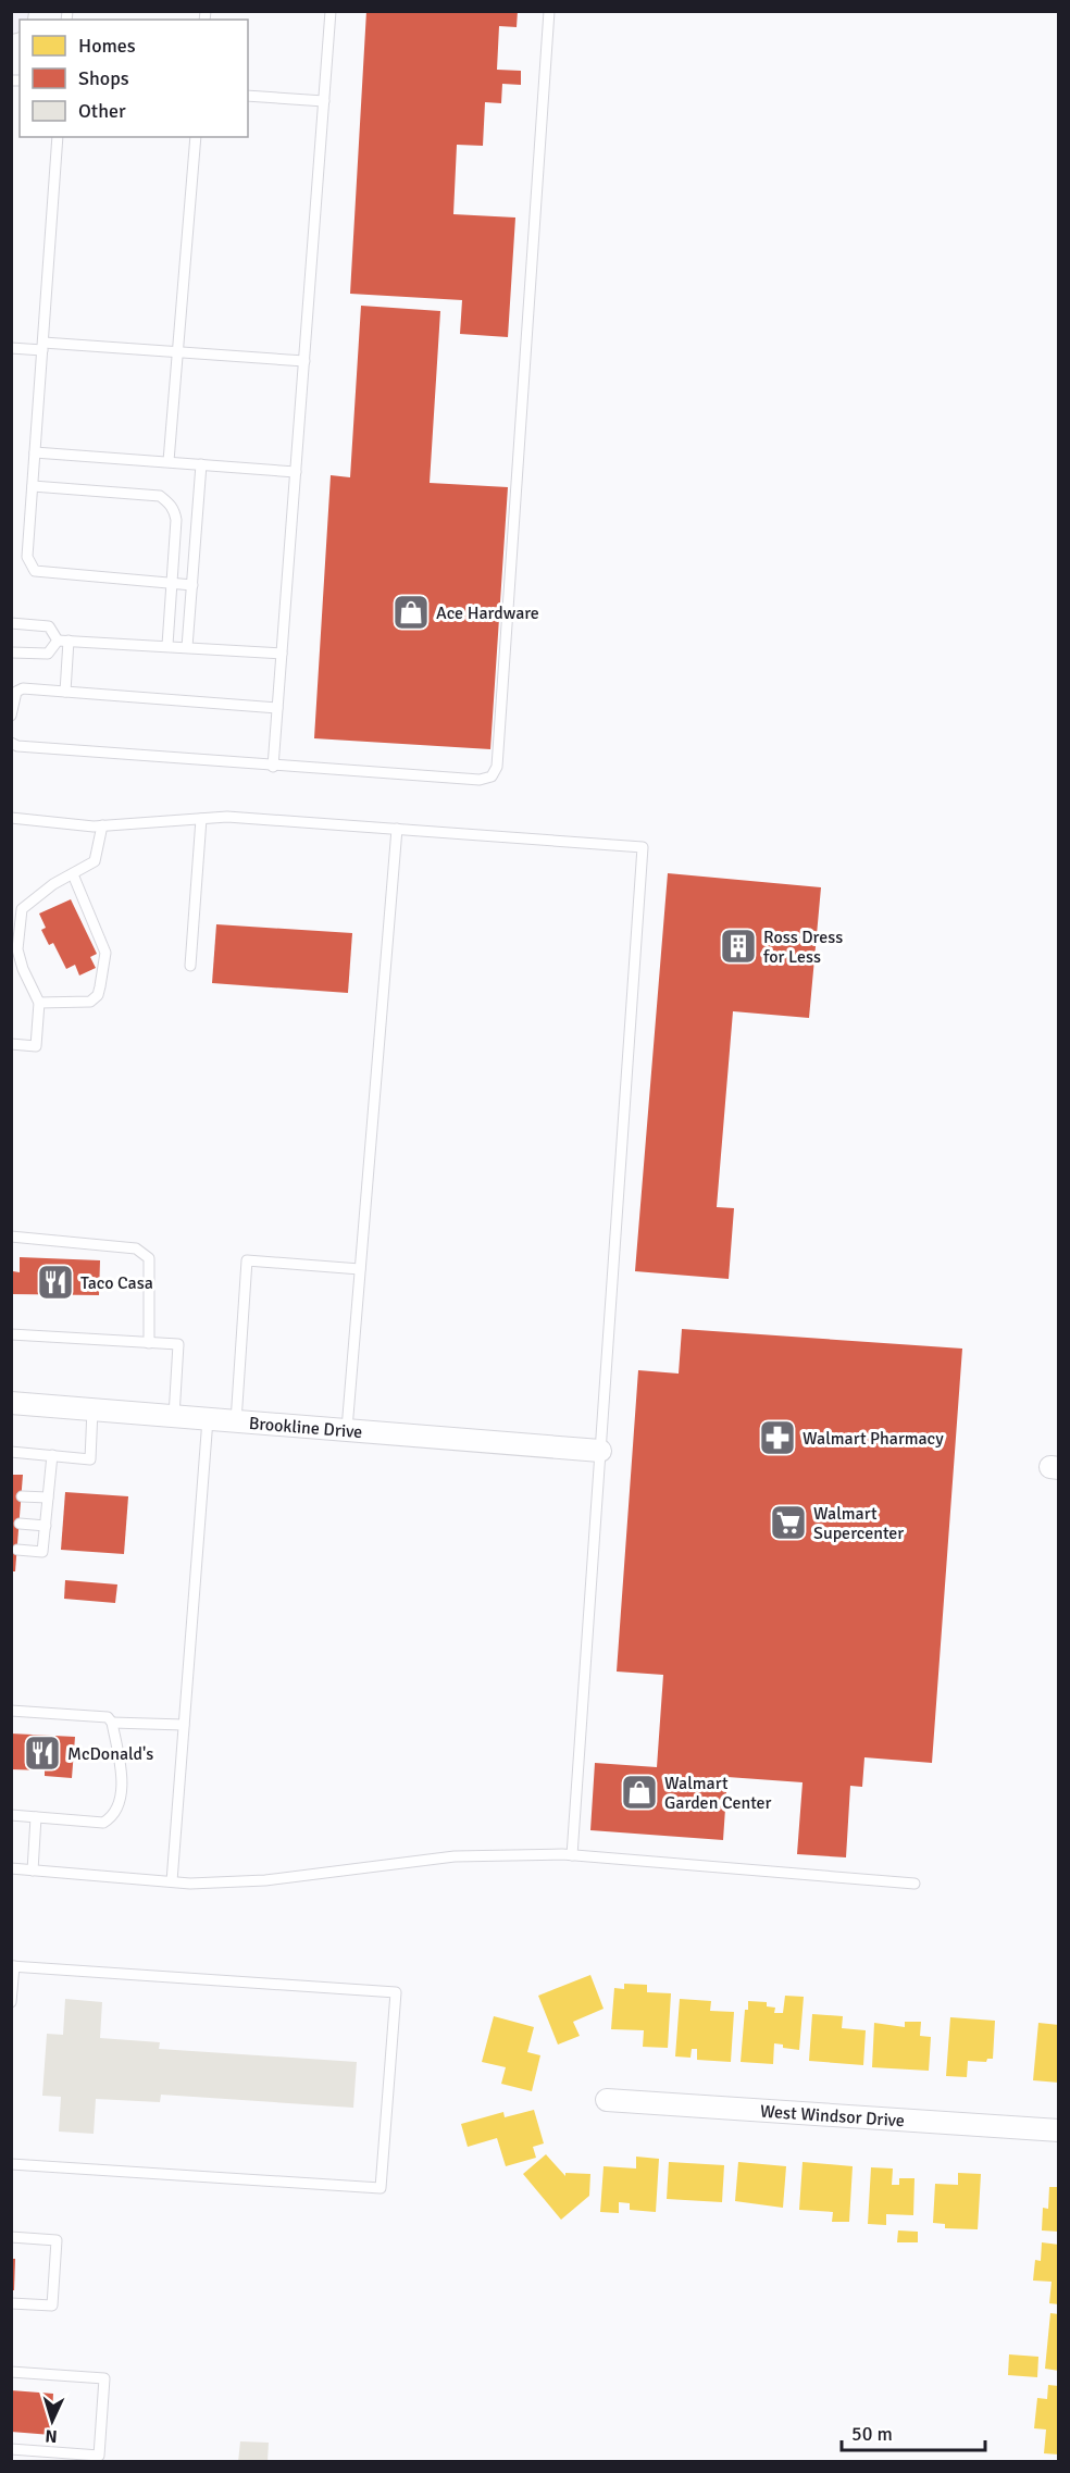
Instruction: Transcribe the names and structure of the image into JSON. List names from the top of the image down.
{
  "streets": {
    "street": ["Brookline Drive", "West Windsor Drive"]
  },
  "places": {
    "shop": ["Ace Hardware", "Walmart Garden Center"],
    "building": ["Ross Dress for Less"],
    "restaurant": ["Taco Casa", "McDonald's"],
    "pharmacy": ["Walmart Pharmacy"],
    "supermarket": ["Walmart Supercenter"]
  },
  "legend": ["Homes", "Shops", "Other"],
  "scale_bar": "50 m",
  "north": "bottom"
}
